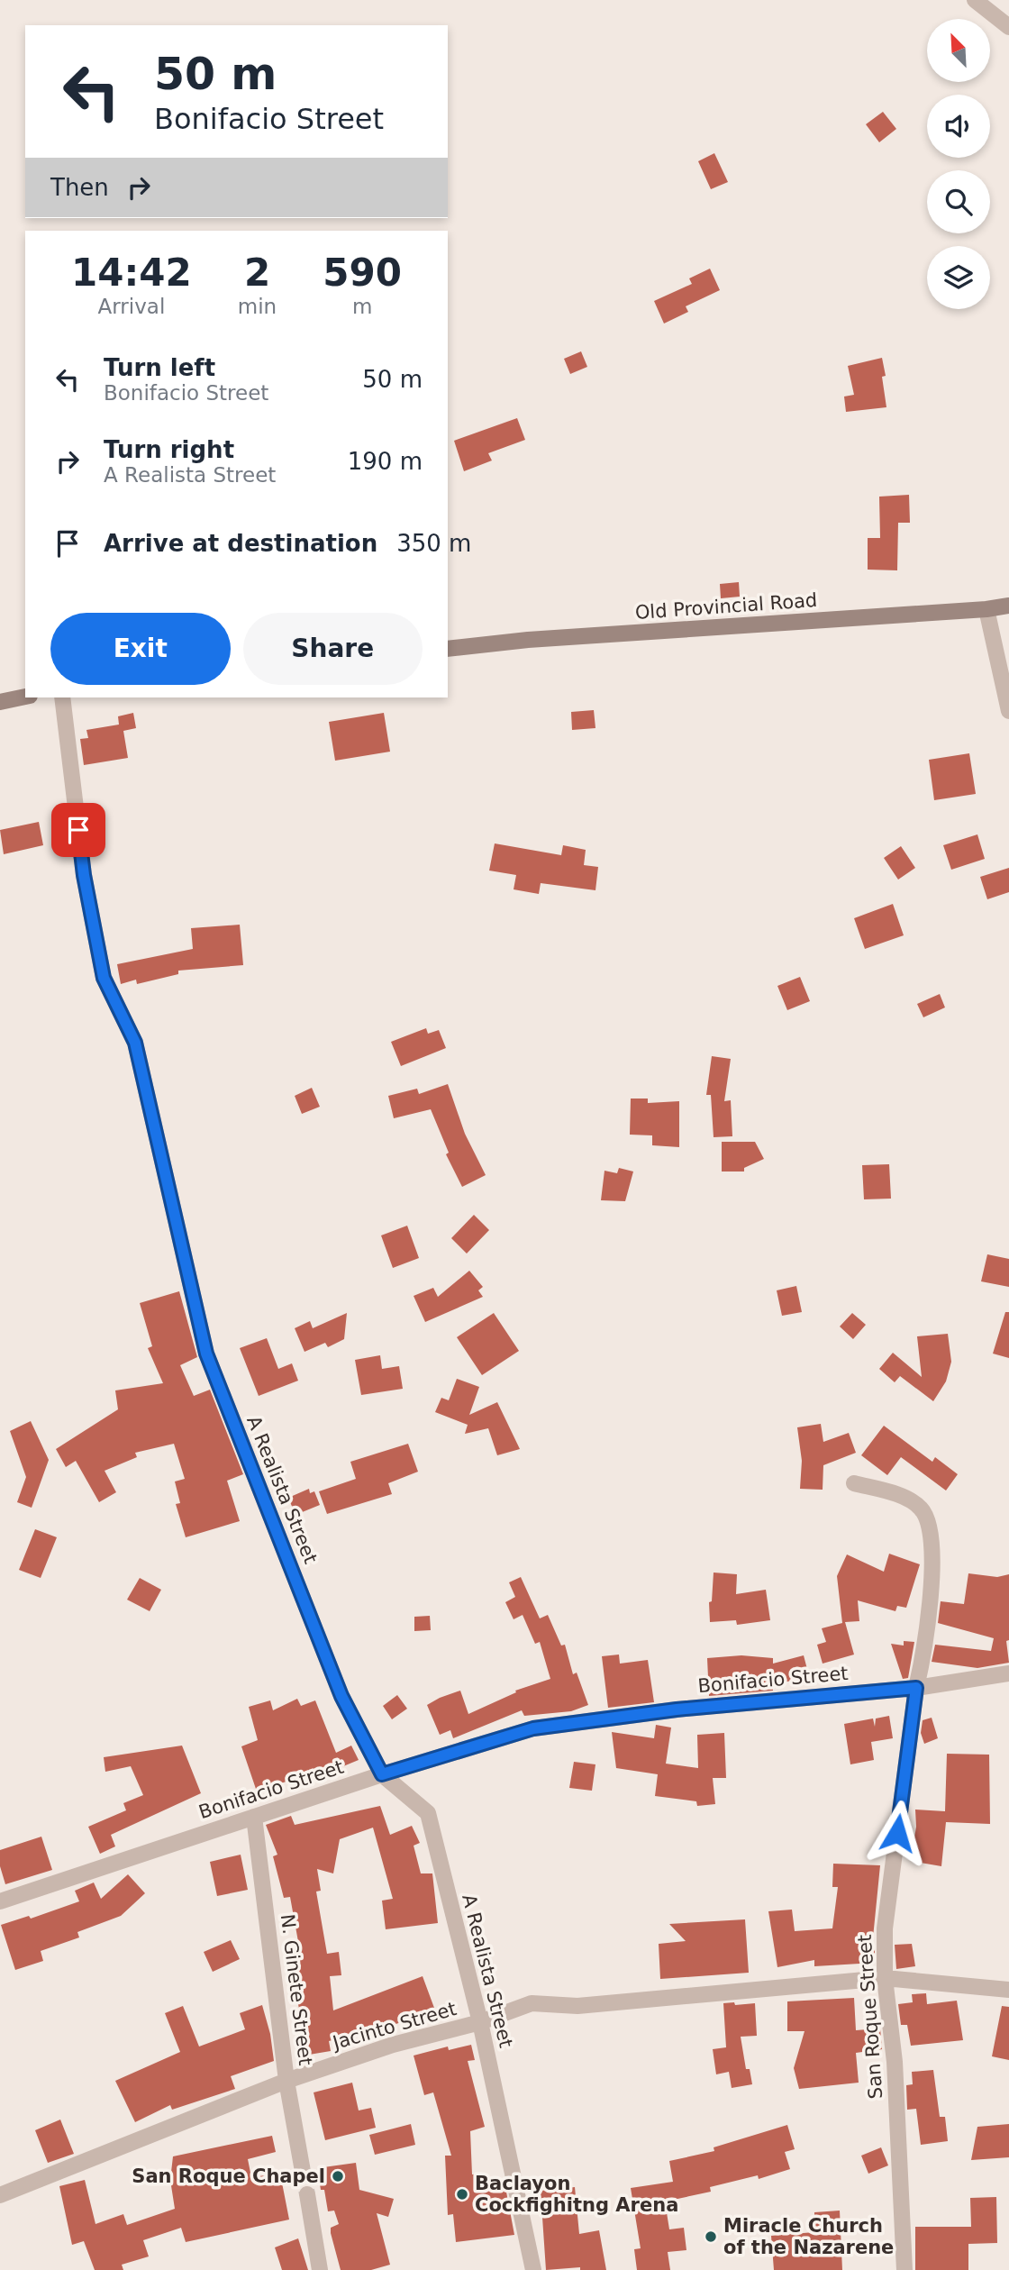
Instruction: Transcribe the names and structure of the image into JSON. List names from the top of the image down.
{
  "streets": {
    "main road": ["Old Provincial Road"],
    "street": [
      "A Realista Street",
      "Bonifacio Street",
      "N. Ginete Street",
      "San Roque Street",
      "Jacinto Street"
    ]
  },
  "crossings": [
    ["A Realista Street", "Bonifacio Street"],
    ["A Realista Street", "Jacinto Street"],
    ["Bonifacio Street", "N. Ginete Street"],
    ["Bonifacio Street", "San Roque Street"],
    ["N. Ginete Street", "Jacinto Street"],
    ["San Roque Street", "Jacinto Street"]
  ],
  "places": ["San Roque Chapel", "Baclayon Cockfighitng Arena", "Miracle Church of the Nazarene"],
  "north": "top left",
  "page": {
    "turn": ["50 m", "Bonifacio Street"],
    "then": "Then",
    "eta": [
      "14:42",
      "Arrival",
      "2",
      "min",
      "590",
      "m"
    ],
    "list": [
      {
        "name": "Turn left",
        "note": "Bonifacio Street",
        "value": "50 m"
      },
      {
        "name": "Turn right",
        "note": "A Realista Street",
        "value": "190 m"
      },
      {
        "name": "Arrive at destination",
        "value": "350 m"
      }
    ],
    "buttons": ["Exit", "Share"]
  }
}
